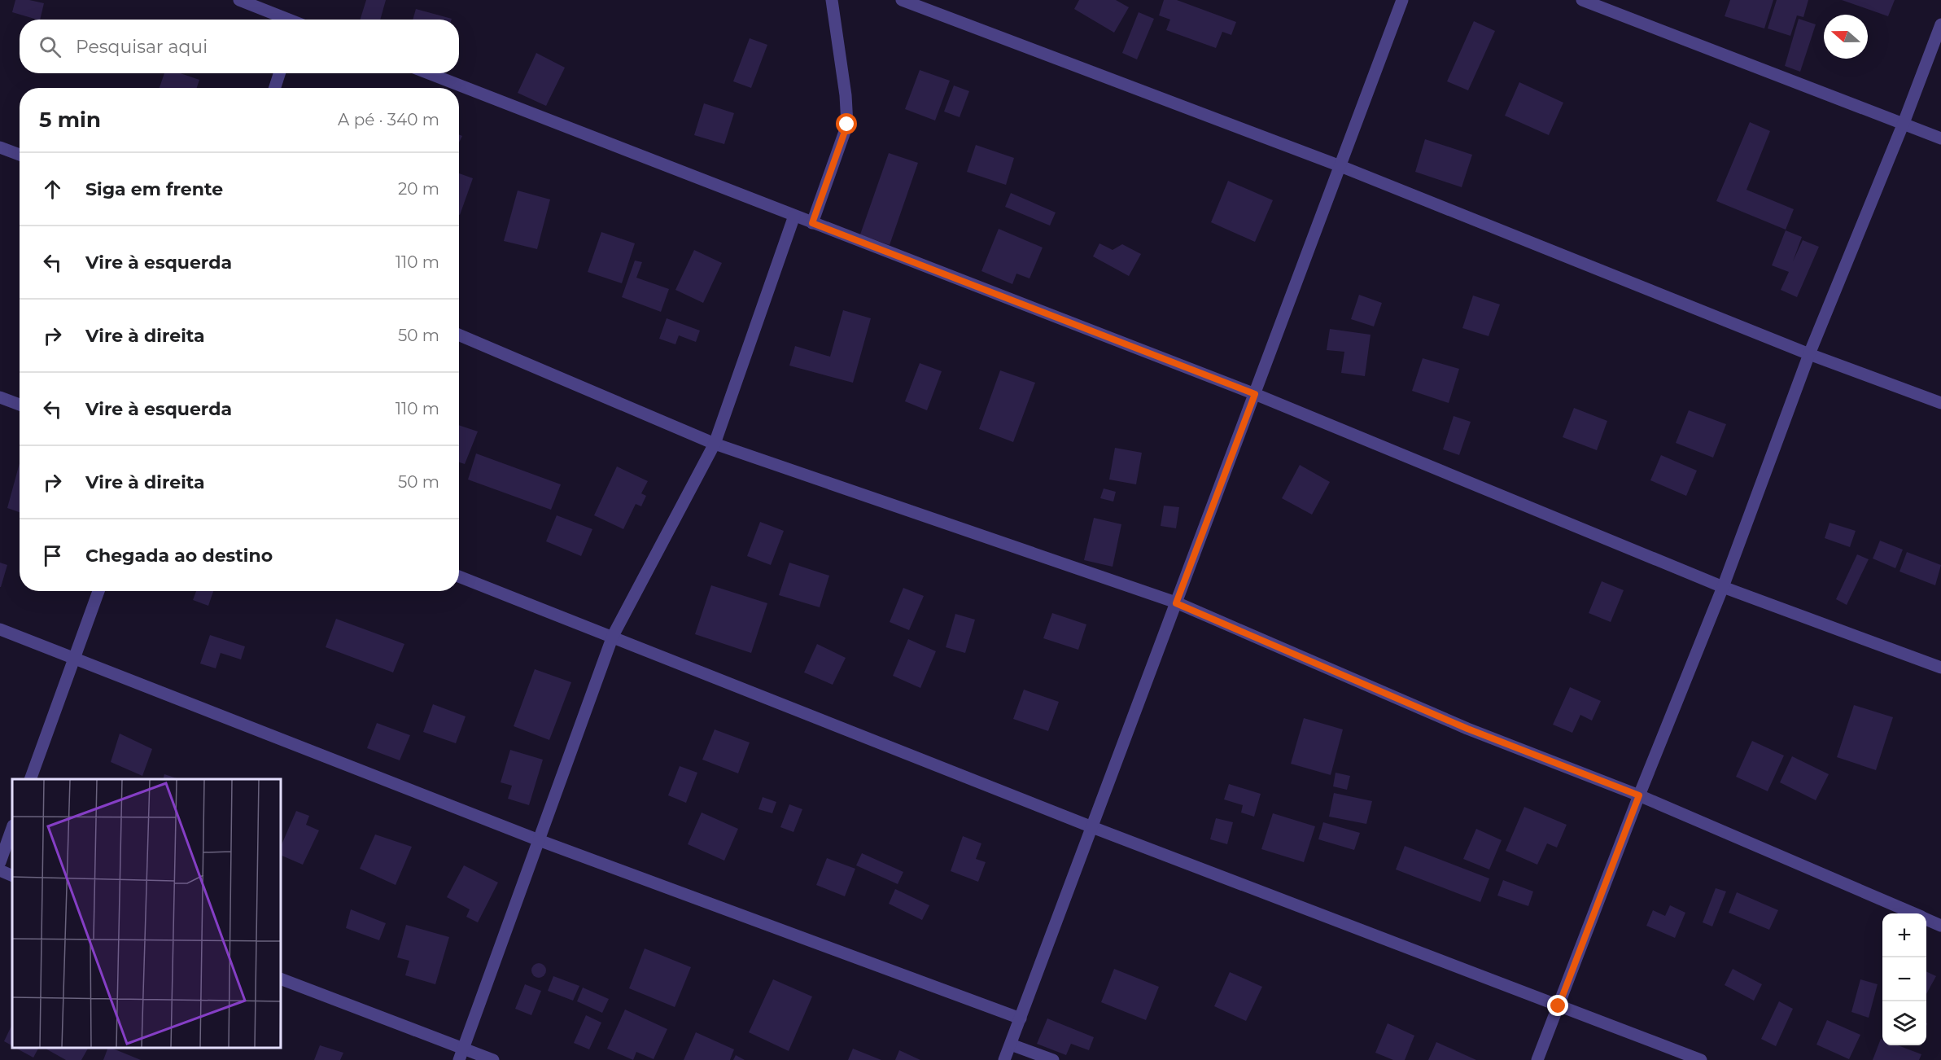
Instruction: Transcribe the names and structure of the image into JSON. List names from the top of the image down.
{
  "north": "left",
  "page": {
    "search": "Pesquisar aqui",
    "heading": ["5 min", "A pé · 340 m"],
    "list": [
      ["Siga em frente", "20 m"],
      ["Vire à esquerda", "110 m"],
      ["Vire à direita", "50 m"],
      ["Vire à esquerda", "110 m"],
      ["Vire à direita", "50 m"],
      "Chegada ao destino"
    ],
    "map_buttons": ["+", "−"]
  }
}
